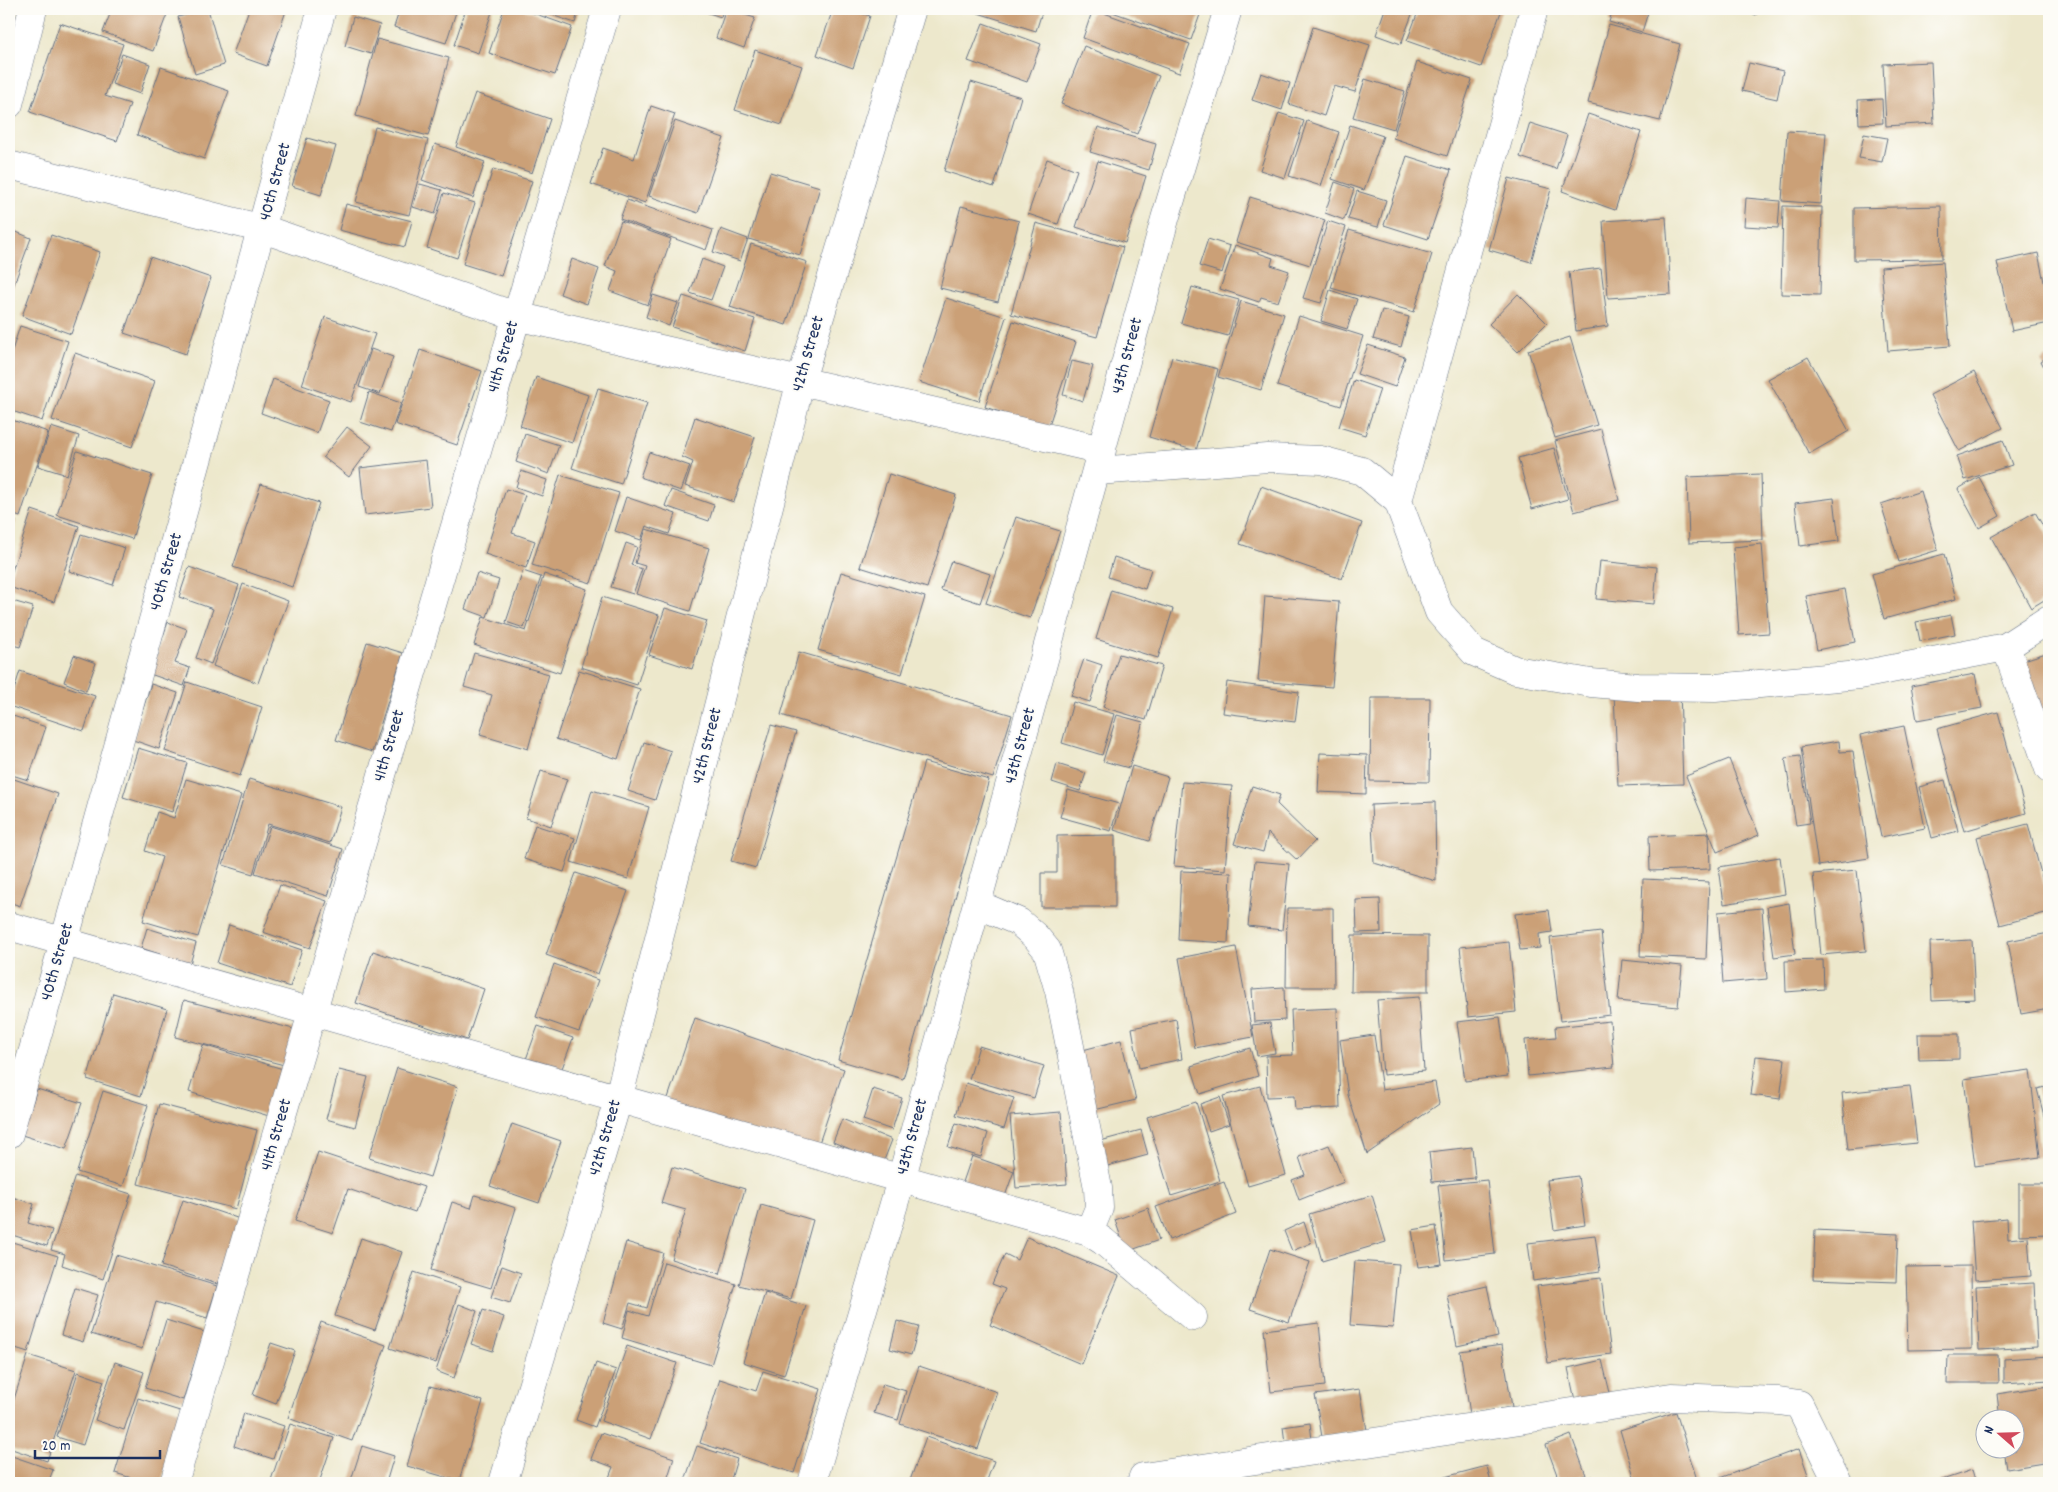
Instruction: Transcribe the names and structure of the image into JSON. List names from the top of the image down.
{
  "streets": {
    "street": [
      "40th Street",
      "42th Street",
      "43th Street",
      "41th Street"
    ]
  },
  "scale_bar": "20 m",
  "north": "left"
}
